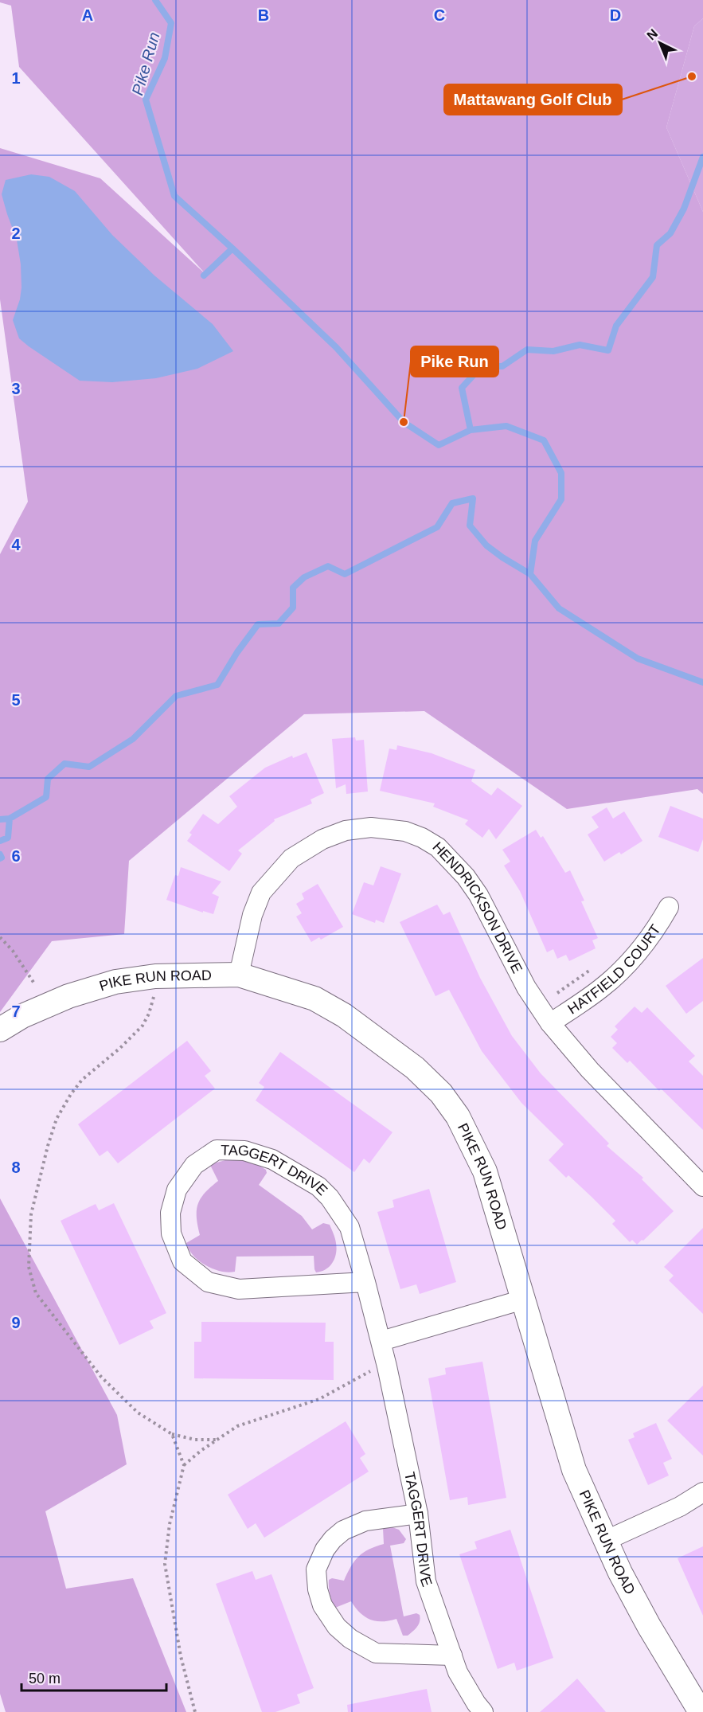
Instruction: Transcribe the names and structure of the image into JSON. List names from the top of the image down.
{
  "streets": {
    "street": [
      "HENDRICKSON DRIVE",
      "HATFIELD COURT",
      "PIKE RUN ROAD",
      "TAGGERT DRIVE"
    ]
  },
  "crossings": [
    ["HENDRICKSON DRIVE", "HATFIELD COURT"],
    ["HENDRICKSON DRIVE", "PIKE RUN ROAD"]
  ],
  "water": ["Pike Run"],
  "places": ["Mattawang Golf Club", "Pike Run"],
  "scale_bar": "50 m",
  "north": "top left",
  "grid": {
    "columns": [
      "A",
      "B",
      "C",
      "D"
    ],
    "rows": [
      "1",
      "2",
      "3",
      "4",
      "5",
      "6",
      "7",
      "8",
      "9"
    ]
  }
}
